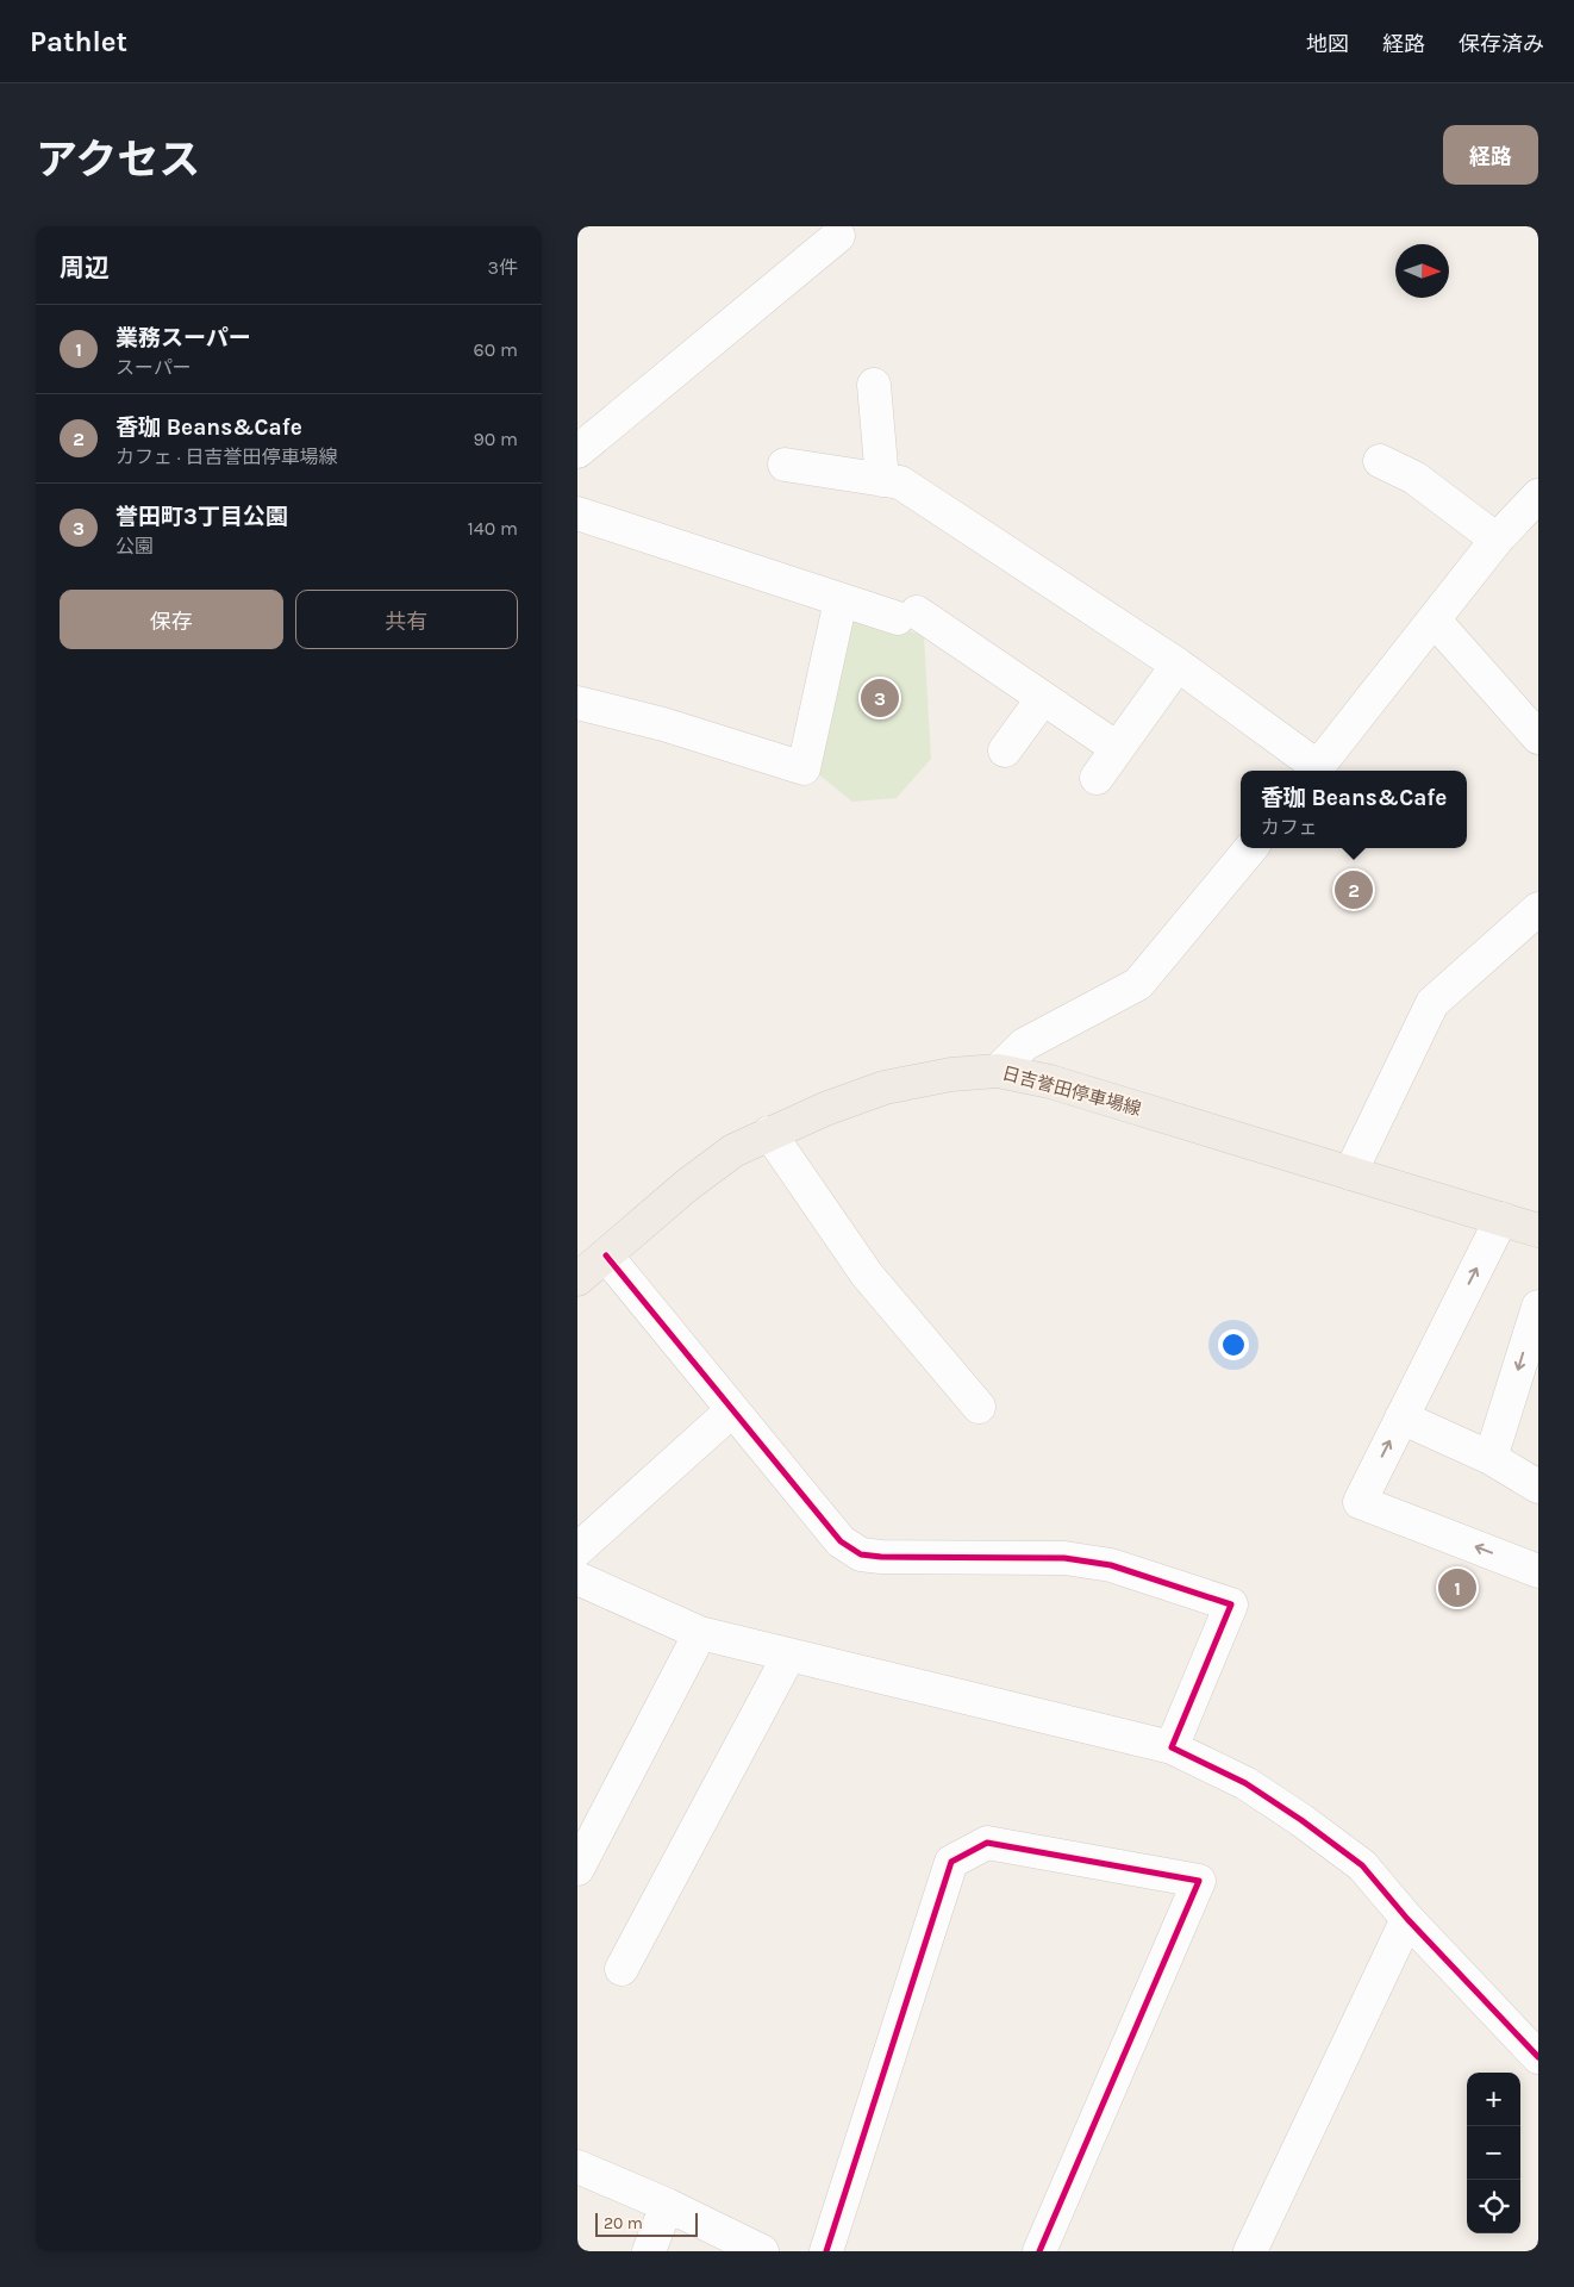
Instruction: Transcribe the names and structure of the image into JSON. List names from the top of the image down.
{
  "streets": {
    "main road": ["日吉誉田停車場線"]
  },
  "scale_bar": "20 m",
  "north": "right",
  "page": {
    "header": "Pathlet",
    "nav": ["地図", "経路", "保存済み"],
    "title": "アクセス",
    "buttons": [
      "経路",
      ["保存", "共有"]
    ],
    "heading": ["周辺", "3件"],
    "list": [
      {
        "mark": "1",
        "name": "業務スーパー",
        "note": "スーパー",
        "value": "60 m"
      },
      {
        "mark": "2",
        "name": "香珈 Beans&Cafe",
        "note": "カフェ · 日吉誉田停車場線",
        "value": "90 m"
      },
      {
        "mark": "3",
        "name": "誉田町3丁目公園",
        "note": "公園",
        "value": "140 m"
      }
    ],
    "pins": ["3", "2", "1"],
    "popup": ["香珈 Beans&Cafe", "カフェ"],
    "map_buttons": ["+", "−"],
    "scale": "20 m"
  }
}
